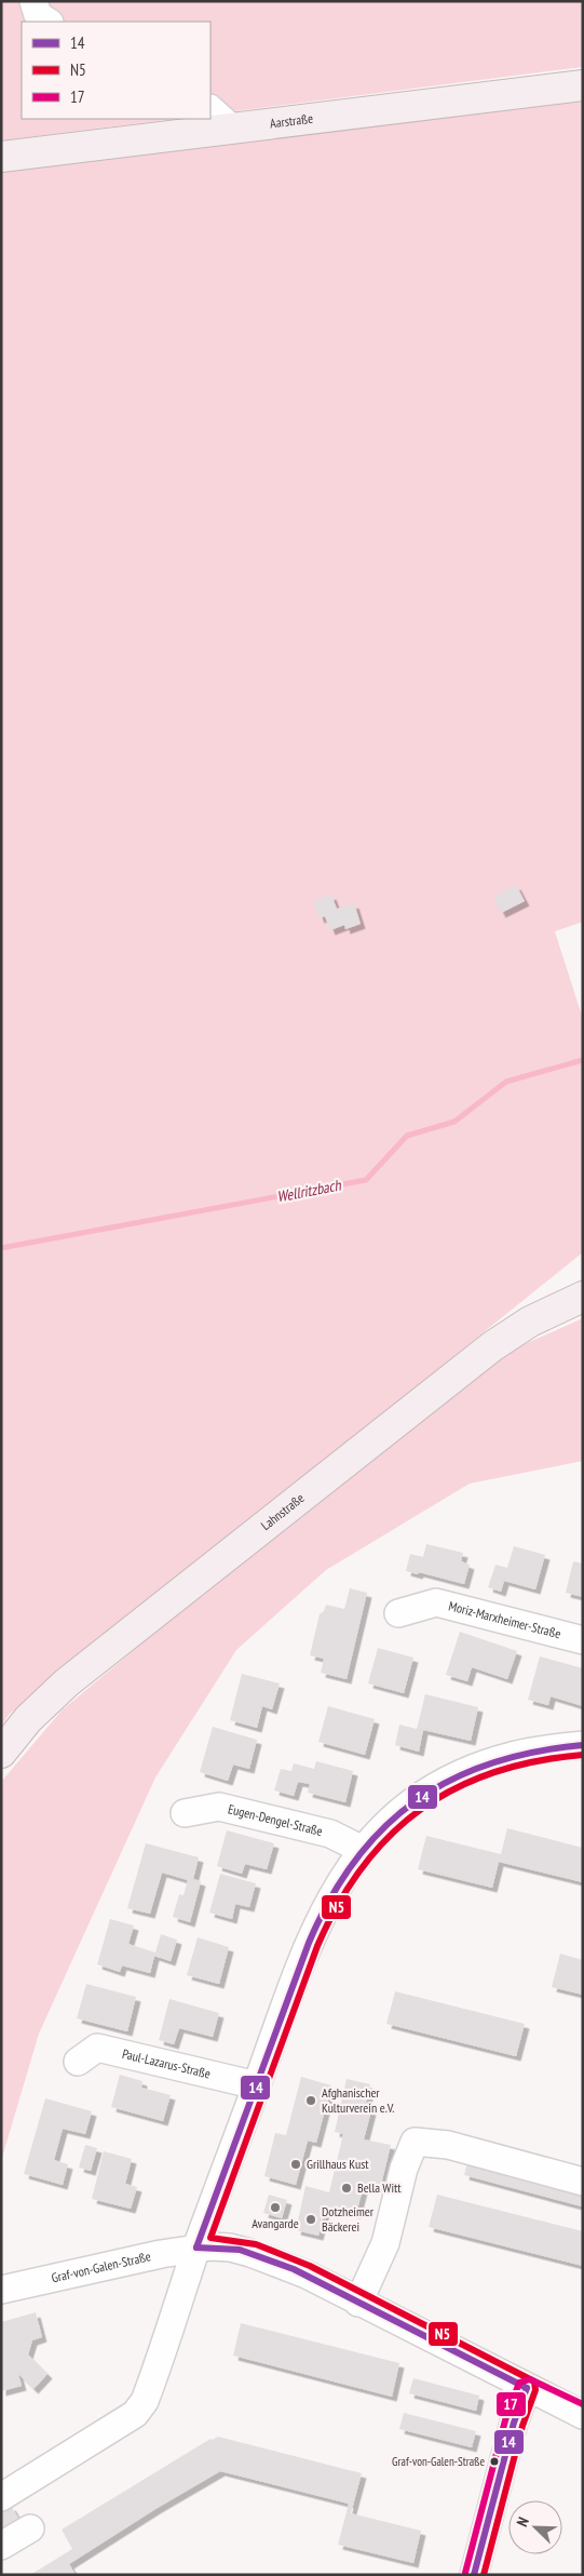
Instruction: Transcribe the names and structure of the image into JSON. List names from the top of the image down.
{
  "streets": {
    "main road": ["Aarstraße", "Lahnstraße"],
    "street": [
      "Moriz-Marxheimer-Straße",
      "Eugen-Dengel-Straße",
      "Paul-Lazarus-Straße",
      "Graf-von-Galen-Straße"
    ]
  },
  "water": ["Wellritzbach"],
  "places": [
    "Afghanischer Kulturverein e.V.",
    "Grillhaus Kust",
    "Bella Witt",
    "Avangarde",
    "Dotzheimer Bäckerei",
    "Graf-von-Galen-Straße"
  ],
  "lines": ["transit line 14", "transit line N5", "transit line 17"],
  "legend": ["14", "N5", "17"],
  "north": "top left"
}
